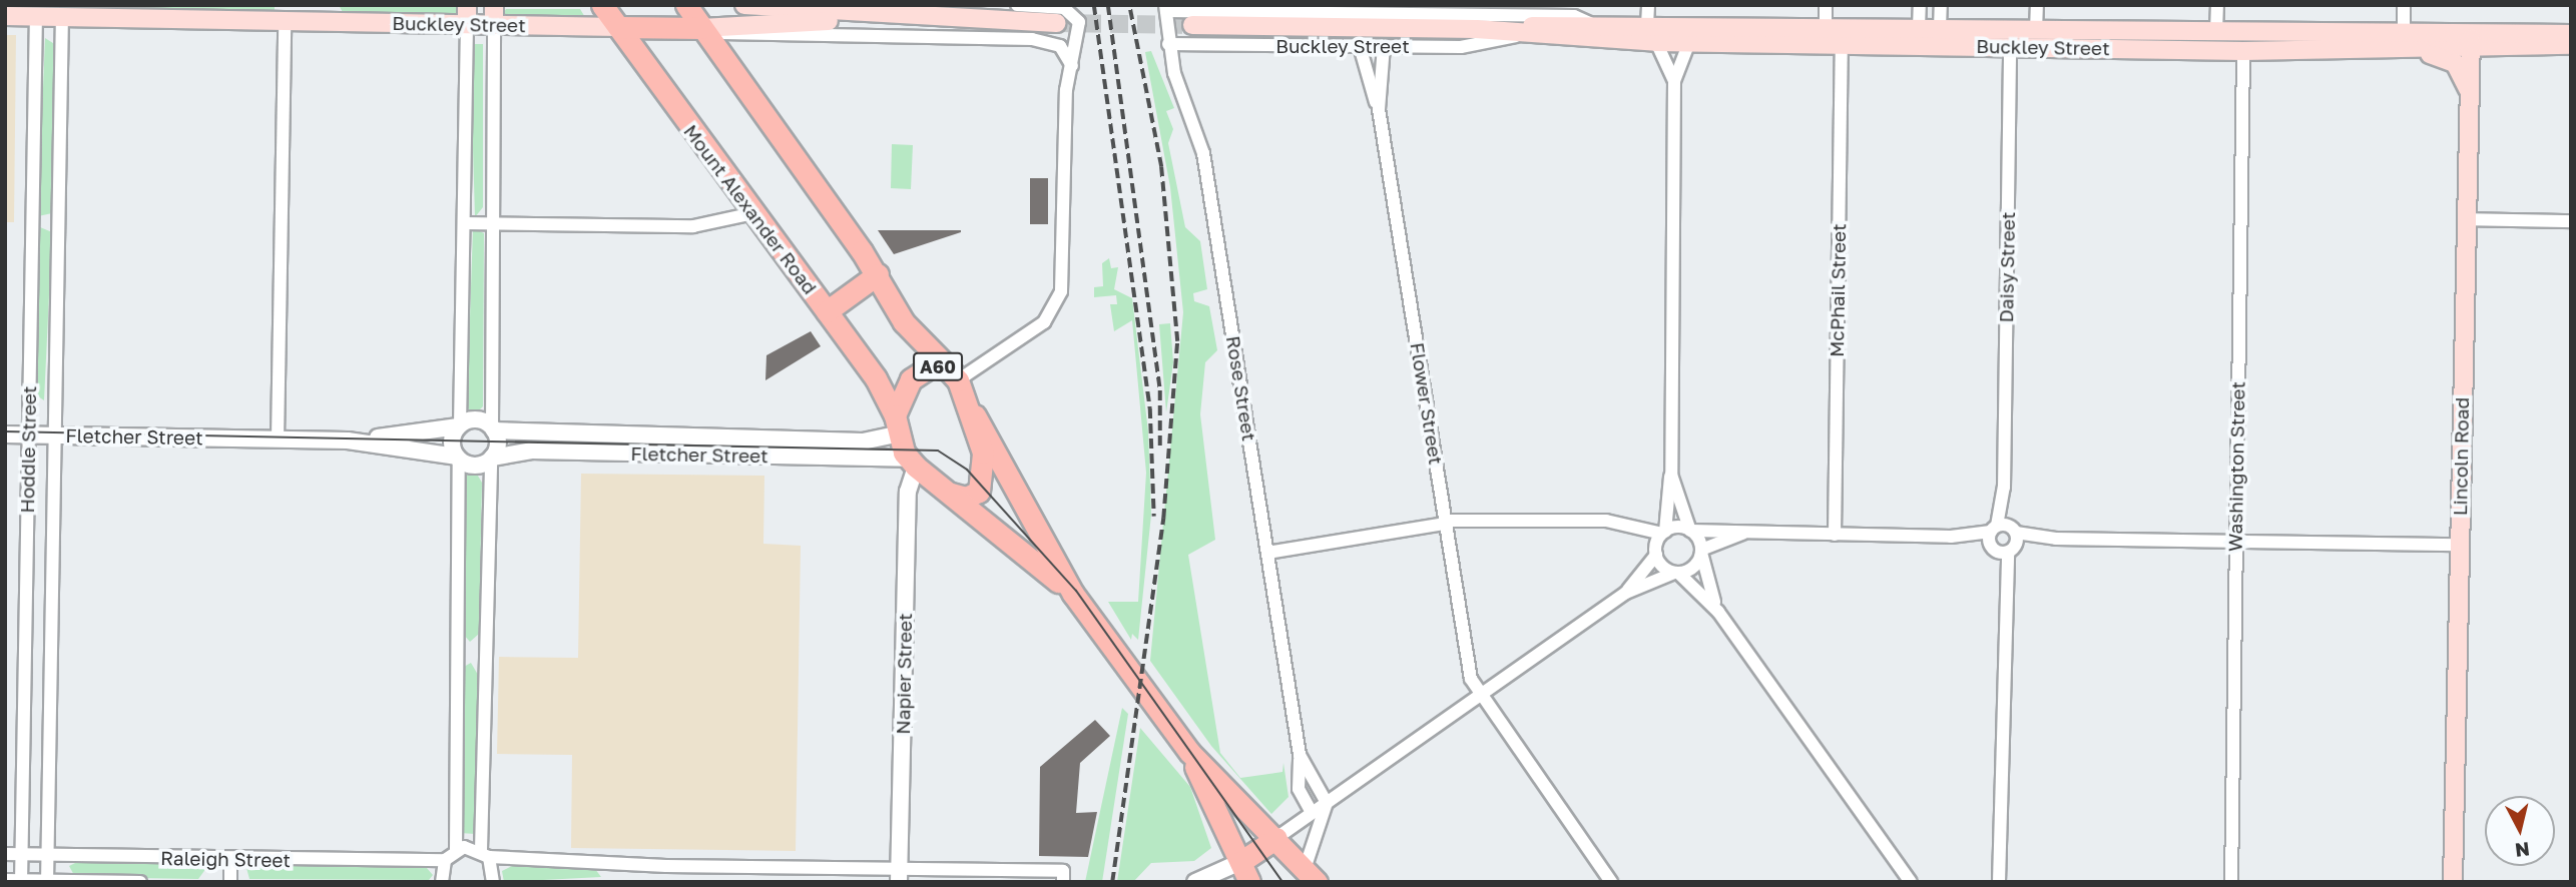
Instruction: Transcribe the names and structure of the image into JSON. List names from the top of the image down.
{
  "streets": {
    "main road": [
      "Buckley Street",
      "Mount Alexander Road",
      "A60",
      "Lincoln Road"
    ],
    "street": [
      "Daisy Street",
      "McPhail Street",
      "Rose Street",
      "Flower Street",
      "Fletcher Street",
      "Hoddle Street",
      "Washington Street",
      "Napier Street",
      "Raleigh Street"
    ]
  },
  "crossings": [
    ["Buckley Street", "Mount Alexander Road"],
    ["Buckley Street", "Daisy Street"],
    ["Buckley Street", "McPhail Street"],
    ["Buckley Street", "A60"],
    ["Buckley Street", "Rose Street"],
    ["Buckley Street", "Flower Street"],
    ["Buckley Street", "Hoddle Street"],
    ["Buckley Street", "Lincoln Road"],
    ["Buckley Street", "Washington Street"],
    ["Mount Alexander Road", "A60"],
    ["Mount Alexander Road", "Fletcher Street"],
    ["A60", "Fletcher Street"],
    ["A60", "Napier Street"],
    ["Fletcher Street", "Hoddle Street"],
    ["Fletcher Street", "Napier Street"],
    ["Hoddle Street", "Raleigh Street"]
  ],
  "north": "bottom"
}
